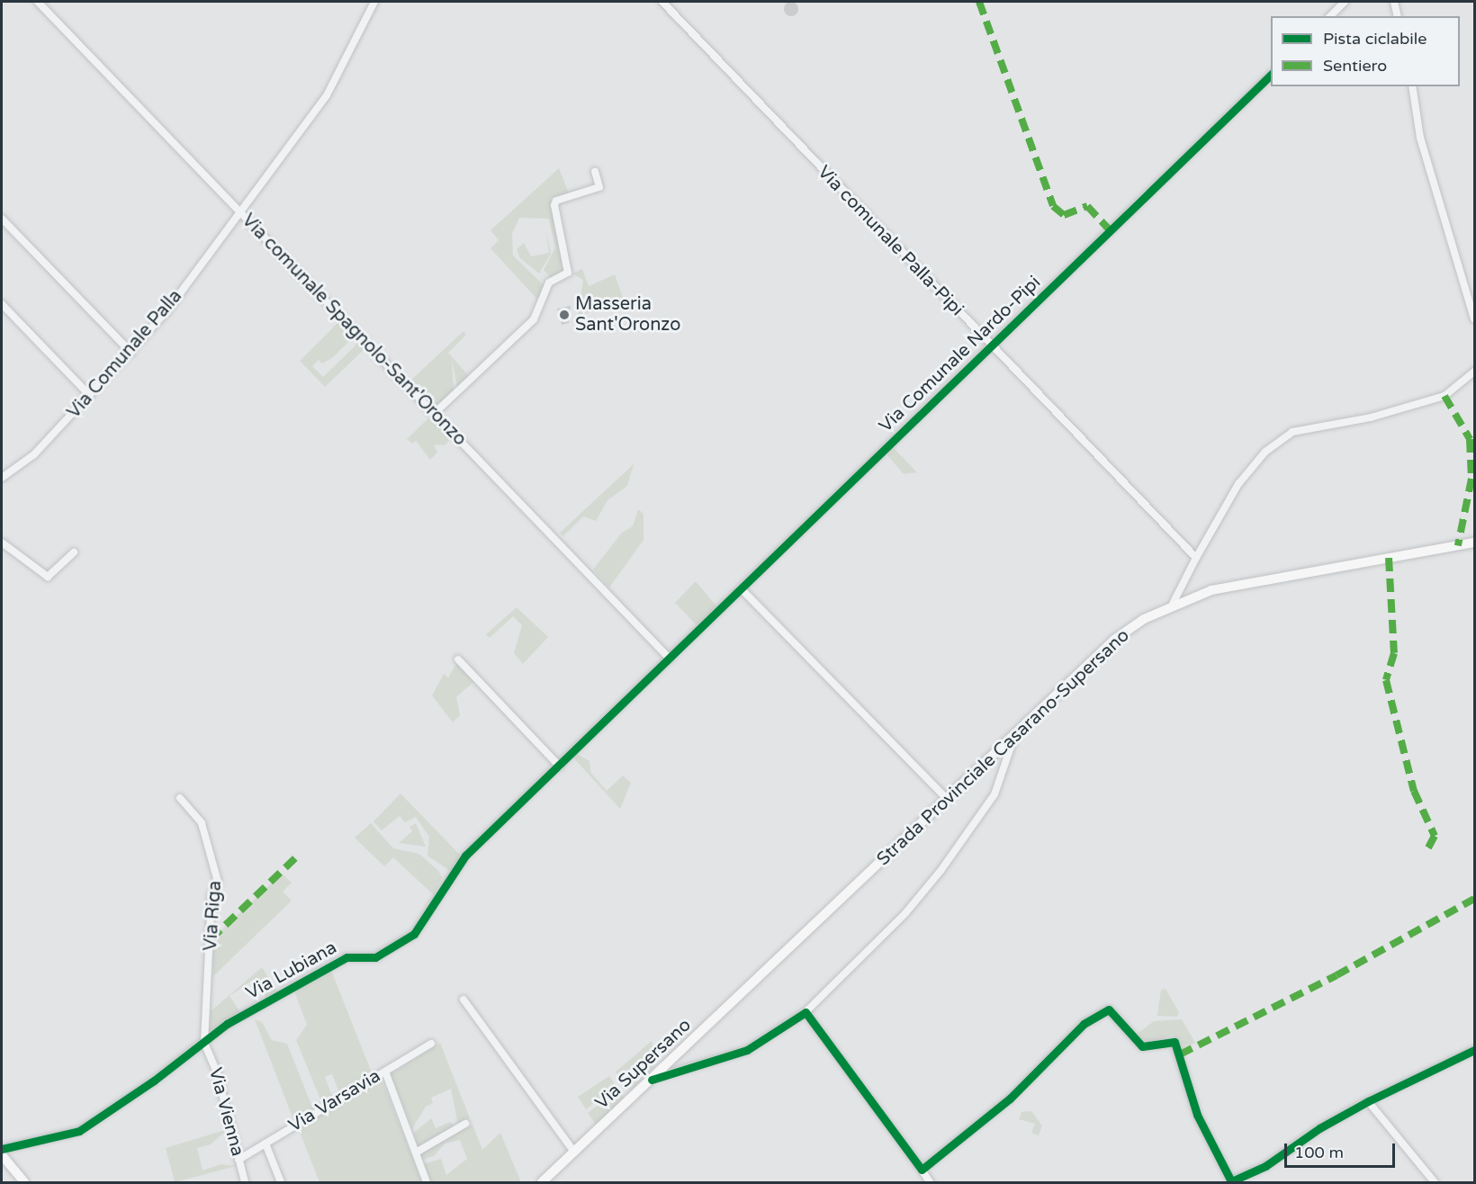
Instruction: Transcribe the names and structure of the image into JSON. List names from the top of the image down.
{
  "streets": {
    "main road": ["Strada Provinciale Casarano-Supersano", "Via Supersano"],
    "street": [
      "Via comunale Palla-Pipi",
      "Via comunale Spagnolo-Sant'Oronzo",
      "Via Comunale Palla",
      "Via Comunale Nardo-Pipi",
      "Via Riga",
      "Via Lubiana",
      "Via Varsavia",
      "Via Vienna"
    ]
  },
  "crossings": [
    ["Via comunale Palla-Pipi", "Via Comunale Nardo-Pipi"],
    ["Via comunale Spagnolo-Sant'Oronzo", "Via Comunale Palla"],
    ["Via comunale Spagnolo-Sant'Oronzo", "Via Comunale Nardo-Pipi"],
    ["Via comunale Spagnolo-Sant'Oronzo", "Via Lubiana"],
    ["Via Comunale Nardo-Pipi", "Via Lubiana"],
    ["Strada Provinciale Casarano-Supersano", "Via Supersano"],
    ["Via Riga", "Via Lubiana"],
    ["Via Riga", "Via Vienna"],
    ["Via Lubiana", "Via Vienna"],
    ["Via Varsavia", "Via Vienna"]
  ],
  "places": ["Masseria Sant'Oronzo"],
  "legend": ["Pista ciclabile", "Sentiero"],
  "scale_bar": "100 m"
}
